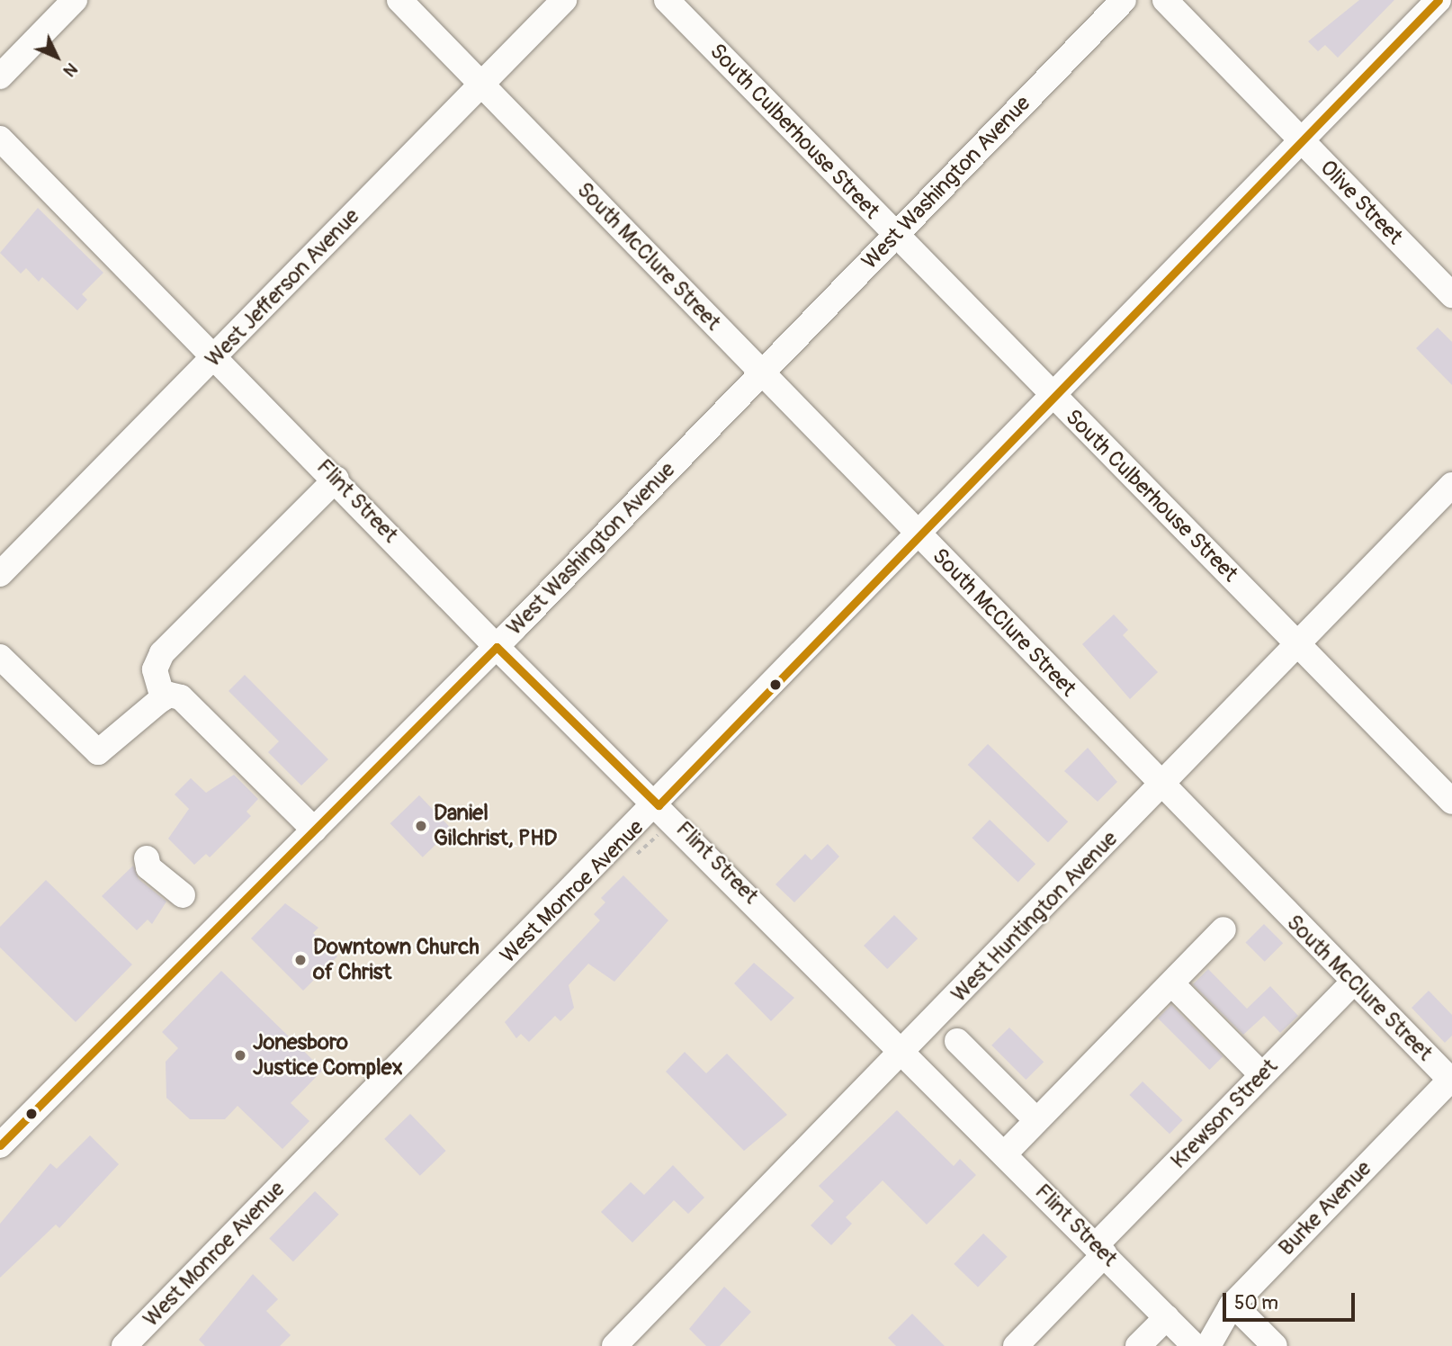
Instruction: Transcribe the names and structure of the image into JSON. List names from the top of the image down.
{
  "streets": {
    "street": [
      "South Culberhouse Street",
      "West Washington Avenue",
      "Olive Street",
      "South McClure Street",
      "West Jefferson Avenue",
      "Flint Street",
      "West Monroe Avenue",
      "West Huntington Avenue",
      "Krewson Street",
      "Burke Avenue"
    ]
  },
  "crossings": [
    ["South Culberhouse Street", "West Washington Avenue"],
    ["South Culberhouse Street", "West Monroe Avenue"],
    ["South Culberhouse Street", "West Huntington Avenue"],
    ["West Washington Avenue", "South McClure Street"],
    ["West Washington Avenue", "Flint Street"],
    ["Olive Street", "West Monroe Avenue"],
    ["South McClure Street", "West Jefferson Avenue"],
    ["South McClure Street", "West Monroe Avenue"],
    ["South McClure Street", "West Huntington Avenue"],
    ["South McClure Street", "Krewson Street"],
    ["South McClure Street", "Burke Avenue"],
    ["West Jefferson Avenue", "Flint Street"],
    ["Flint Street", "West Monroe Avenue"],
    ["Flint Street", "West Huntington Avenue"],
    ["Flint Street", "Krewson Street"]
  ],
  "places": ["Daniel Gilchrist, PHD", "Downtown Church of Christ", "Jonesboro Justice Complex"],
  "scale_bar": "50 m",
  "north": "bottom right"
}
